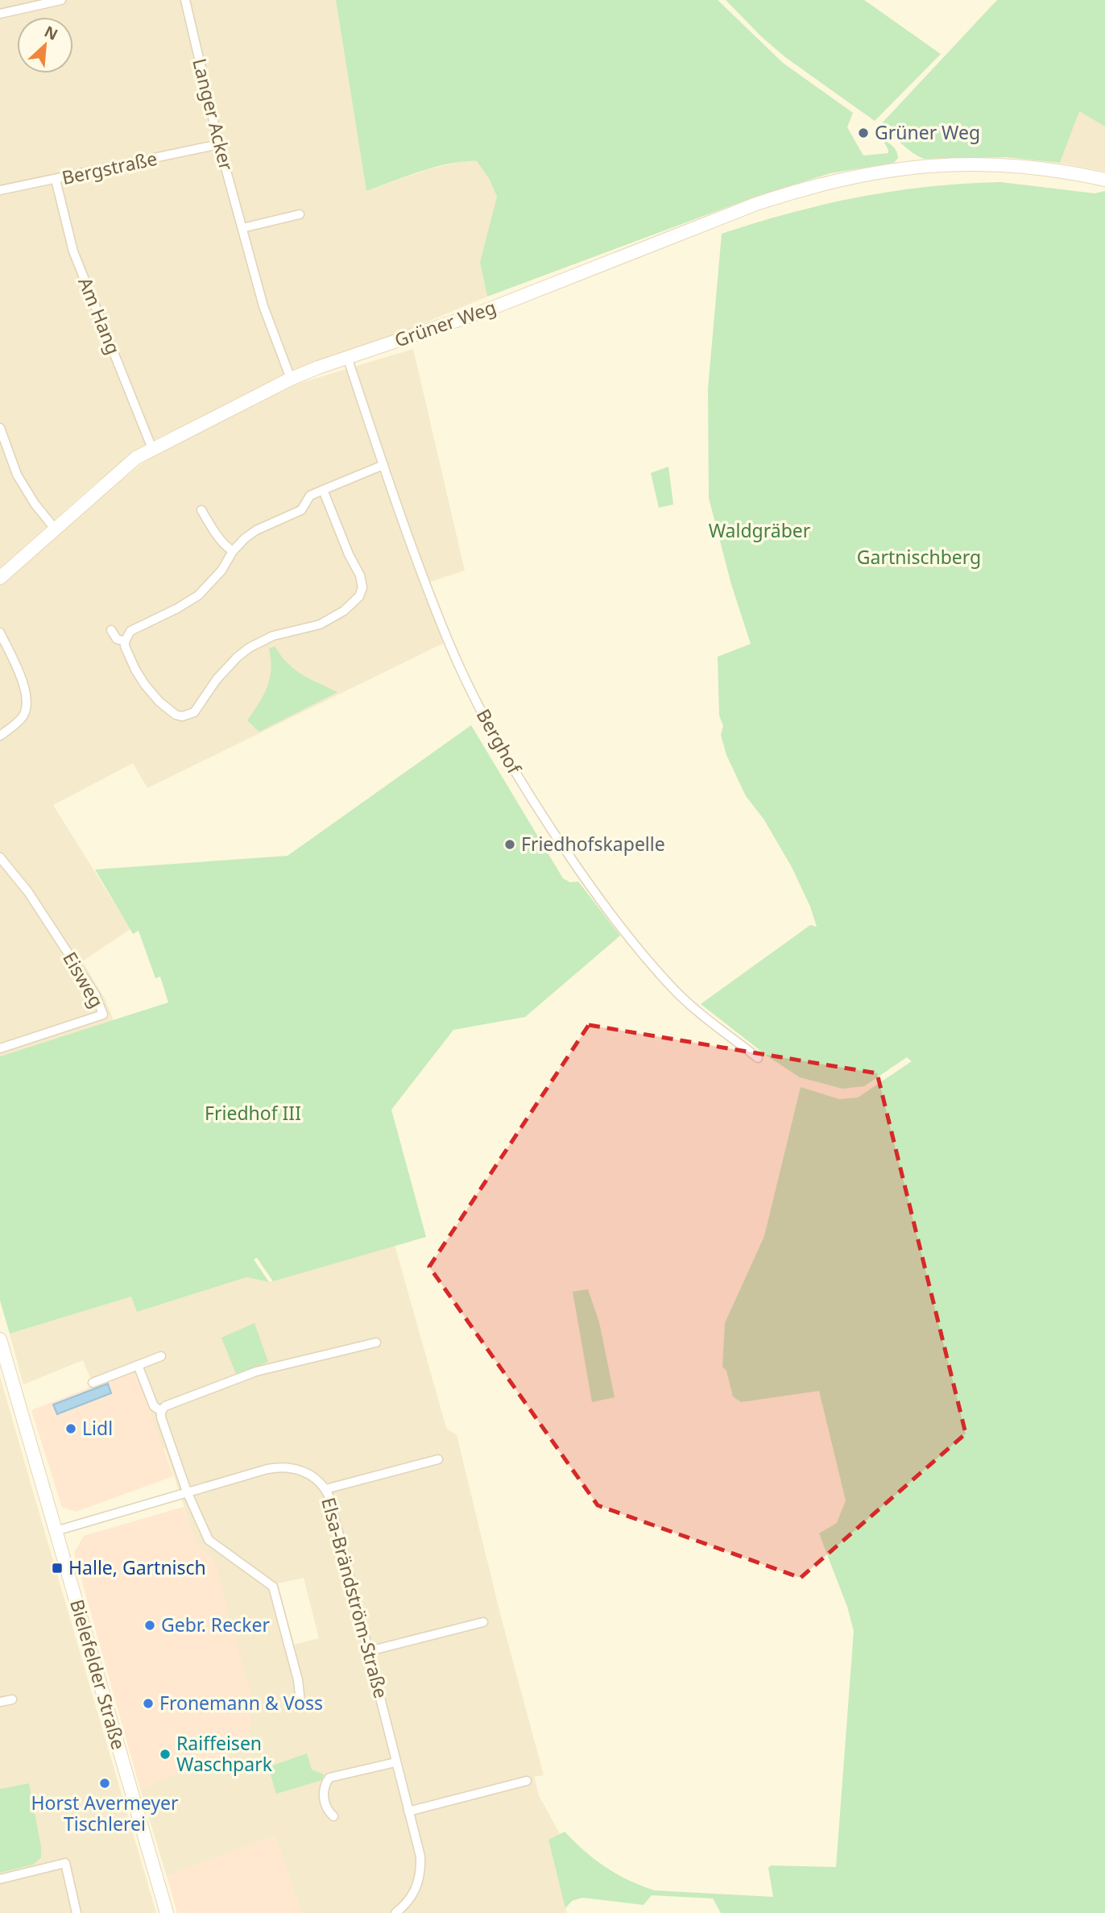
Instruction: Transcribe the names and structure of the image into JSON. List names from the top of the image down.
{
  "streets": {
    "street": [
      "Langer Acker",
      "Bergstraße",
      "Am Hang",
      "Grüner Weg",
      "Berghof",
      "Eisweg",
      "Elsa-Brändström-Straße",
      "Bielefelder Straße"
    ]
  },
  "crossings": [
    ["Langer Acker", "Bergstraße"],
    ["Langer Acker", "Grüner Weg"],
    ["Bergstraße", "Am Hang"],
    ["Am Hang", "Grüner Weg"],
    ["Grüner Weg", "Berghof"],
    ["Elsa-Brändström-Straße", "Bielefelder Straße"]
  ],
  "parks": ["Waldgräber", "Gartnischberg", "Friedhof III"],
  "places": {
    "other": [
      "Grüner Weg",
      "Friedhofskapelle",
      "Lidl",
      "Gebr. Recker",
      "Fronemann & Voss",
      "Raiffeisen Waschpark",
      "Horst Avermeyer Tischlerei"
    ],
    "transit": ["Halle, Gartnisch"]
  },
  "north": "top right"
}
